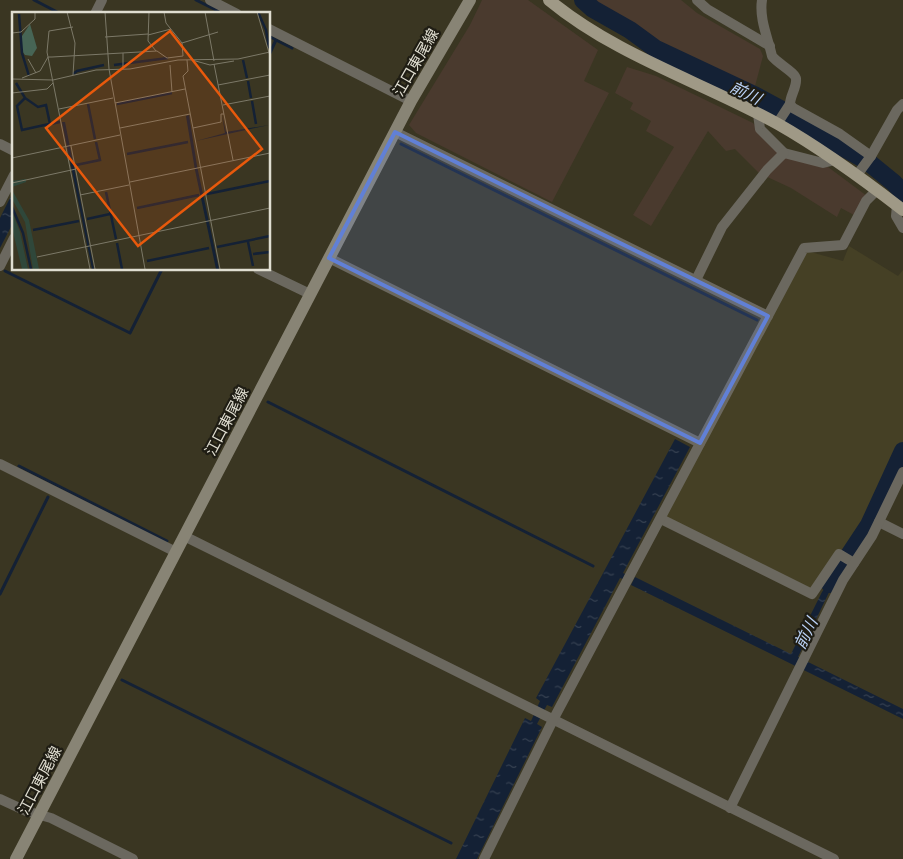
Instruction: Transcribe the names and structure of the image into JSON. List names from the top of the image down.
{
  "streets": {
    "main road": ["江口東尾線"]
  },
  "water": ["前川"]
}
